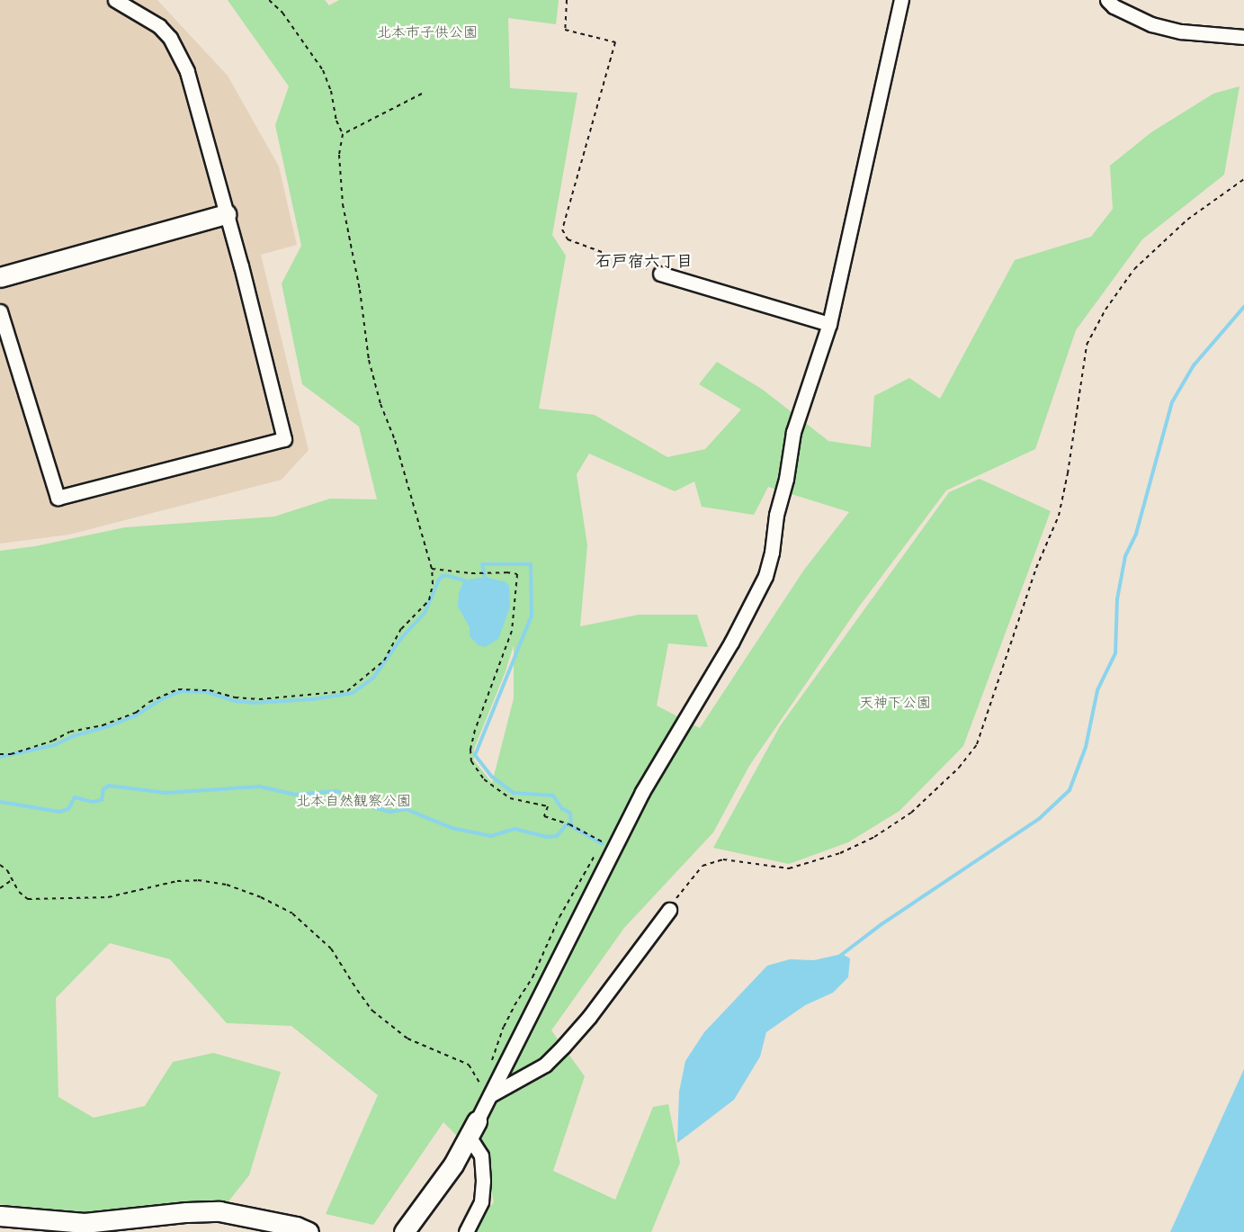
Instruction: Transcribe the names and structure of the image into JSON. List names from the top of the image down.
{
  "districts": ["石戸宿六丁目"],
  "parks": ["北本市子供公園", "天神下公園", "北本自然観察公園"]
}
